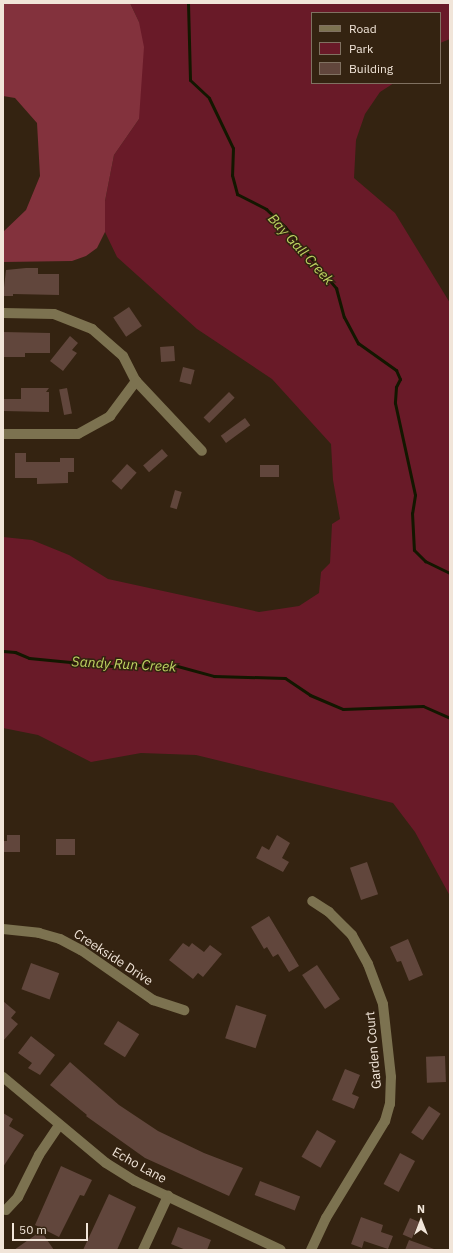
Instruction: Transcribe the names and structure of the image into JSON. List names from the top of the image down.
{
  "streets": {
    "street": ["Creekside Drive", "Garden Court", "Echo Lane"]
  },
  "water": ["Bay Gall Creek", "Sandy Run Creek"],
  "legend": ["Road", "Park", "Building"],
  "scale_bar": "50 m",
  "north": "top"
}
